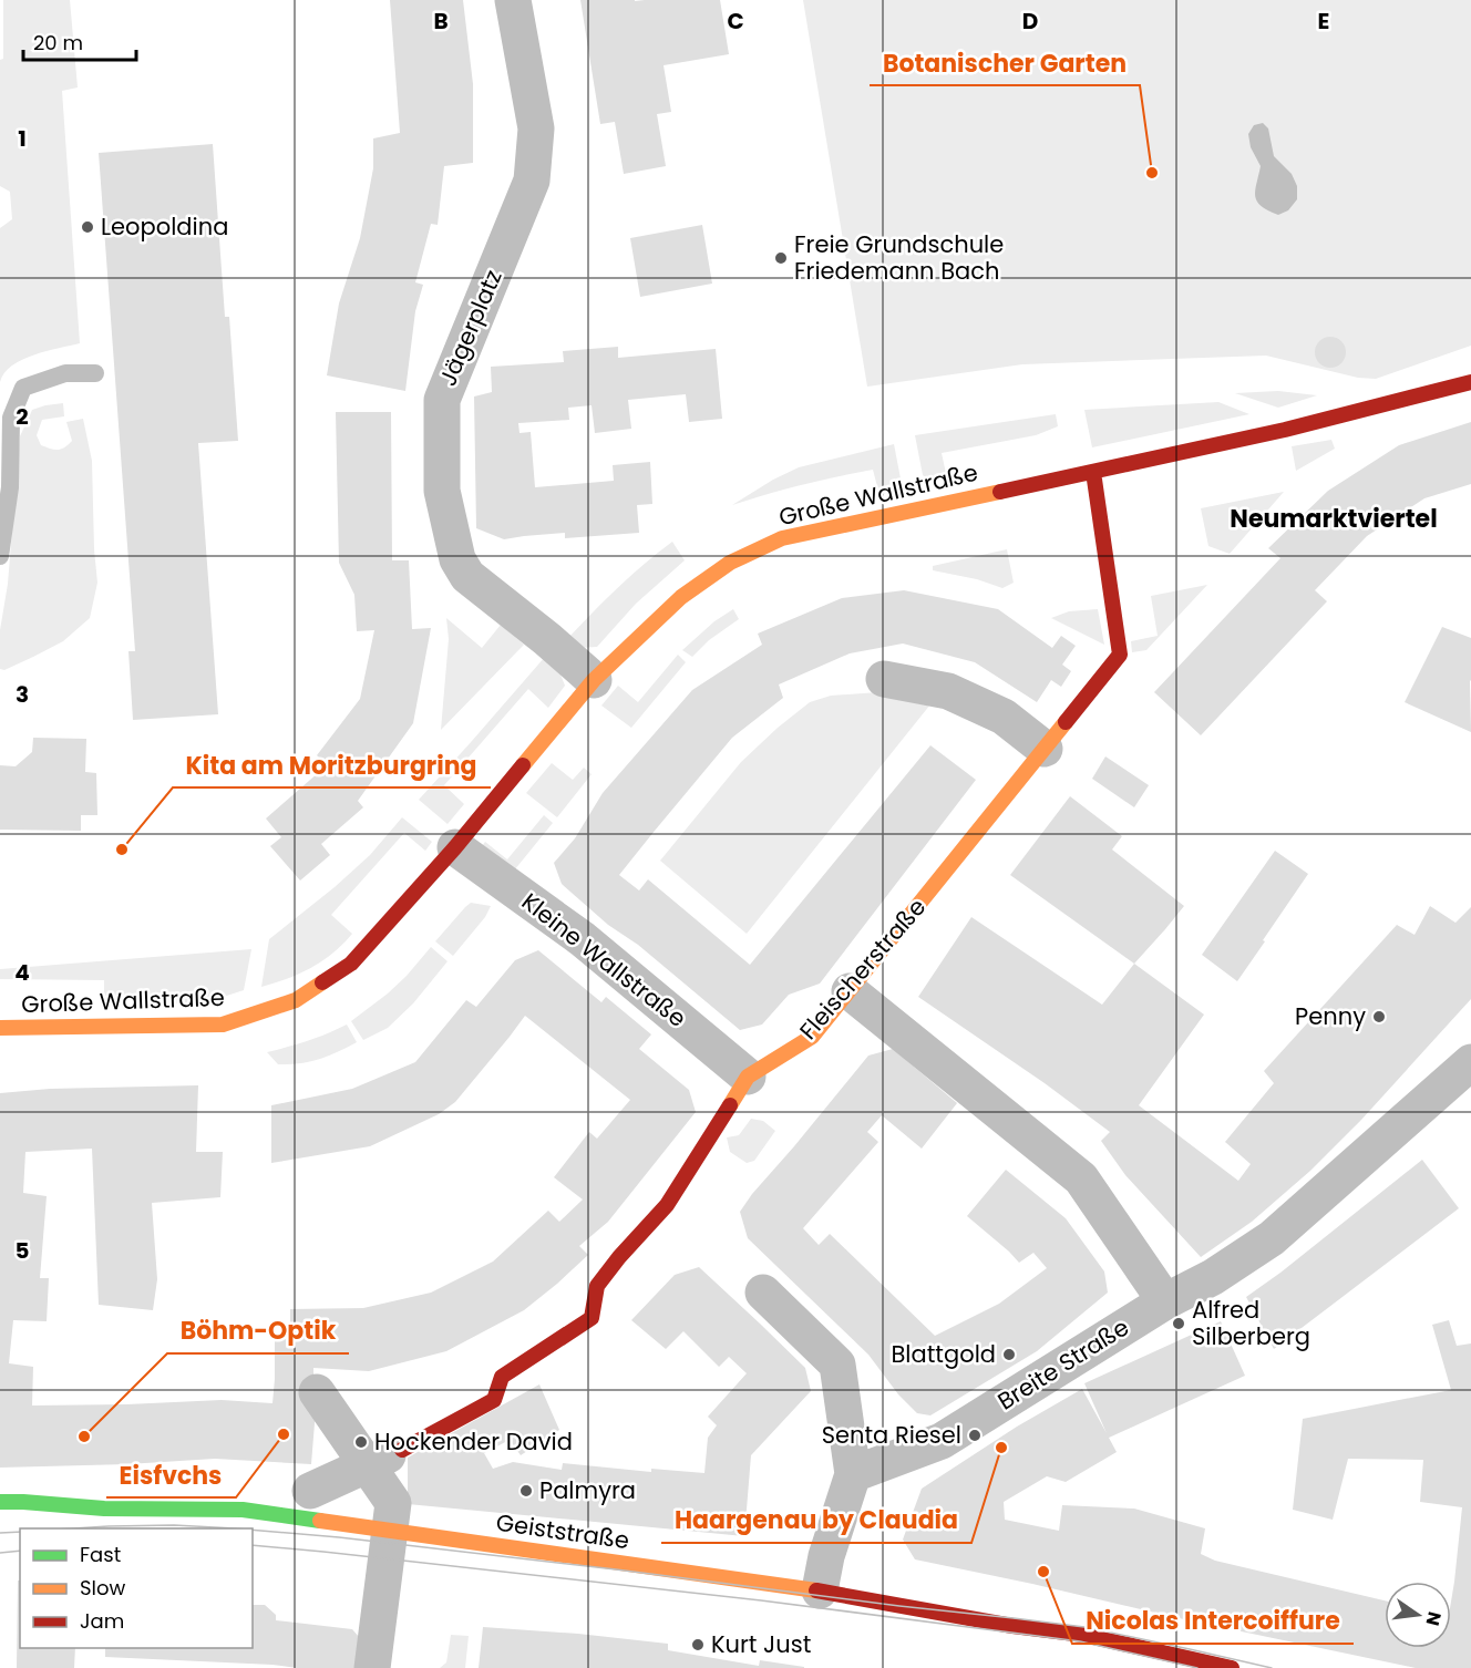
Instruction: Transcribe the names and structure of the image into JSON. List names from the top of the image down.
{
  "streets": {
    "street": [
      "Jägerplatz",
      "Große Wallstraße",
      "Kleine Wallstraße",
      "Fleischerstraße",
      "Breite Straße",
      "Geiststraße"
    ]
  },
  "crossings": [
    ["Jägerplatz", "Große Wallstraße"],
    ["Große Wallstraße", "Kleine Wallstraße"],
    ["Große Wallstraße", "Fleischerstraße"],
    ["Kleine Wallstraße", "Fleischerstraße"]
  ],
  "districts": ["Neumarktviertel"],
  "places": [
    "Botanischer Garten",
    "Leopoldina",
    "Freie Grundschule Friedemann Bach",
    "Kita am Moritzburgring",
    "Penny",
    "Alfred Silberberg",
    "Blattgold",
    "Eisfvchs",
    "Senta Riesel",
    "Böhm-Optik",
    "Hockender David",
    "Haargenau by Claudia",
    "Palmyra",
    "Nicolas Intercoiffure",
    "Kurt Just"
  ],
  "legend": ["Fast", "Slow", "Jam"],
  "scale_bar": "20 m",
  "north": "right",
  "grid": {
    "columns": [
      "B",
      "C",
      "D",
      "E"
    ],
    "rows": [
      "1",
      "2",
      "3",
      "4",
      "5"
    ]
  }
}
